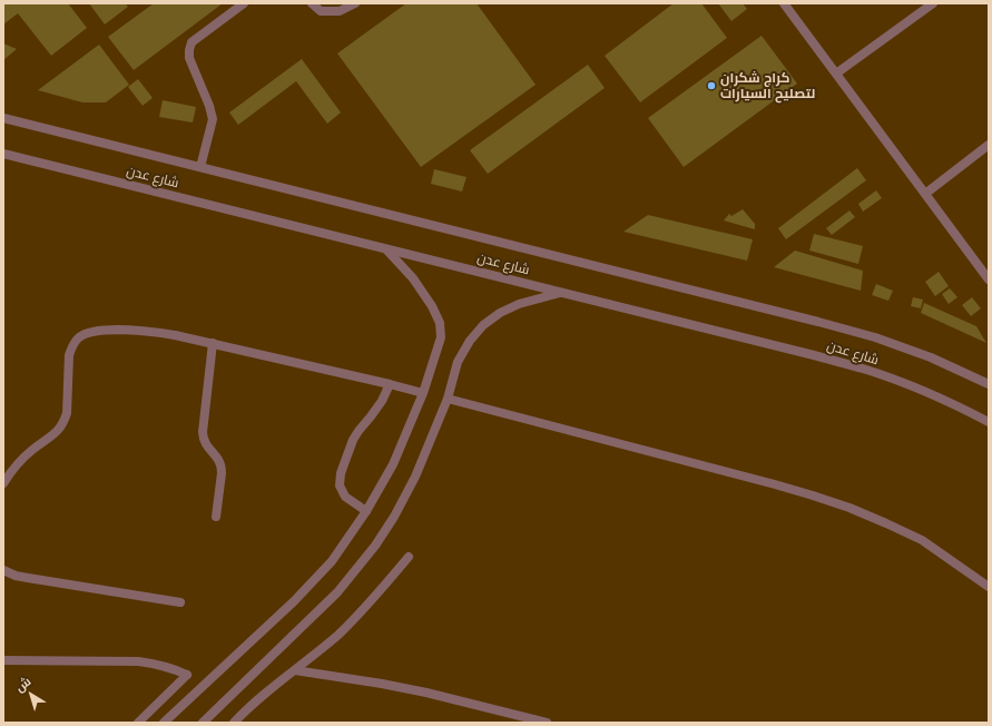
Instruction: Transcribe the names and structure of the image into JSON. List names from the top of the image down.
{
  "streets": {
    "street": ["شارع عدن"]
  },
  "places": ["كراج شكران لتصليح السيارات"],
  "north": "top left"
}
